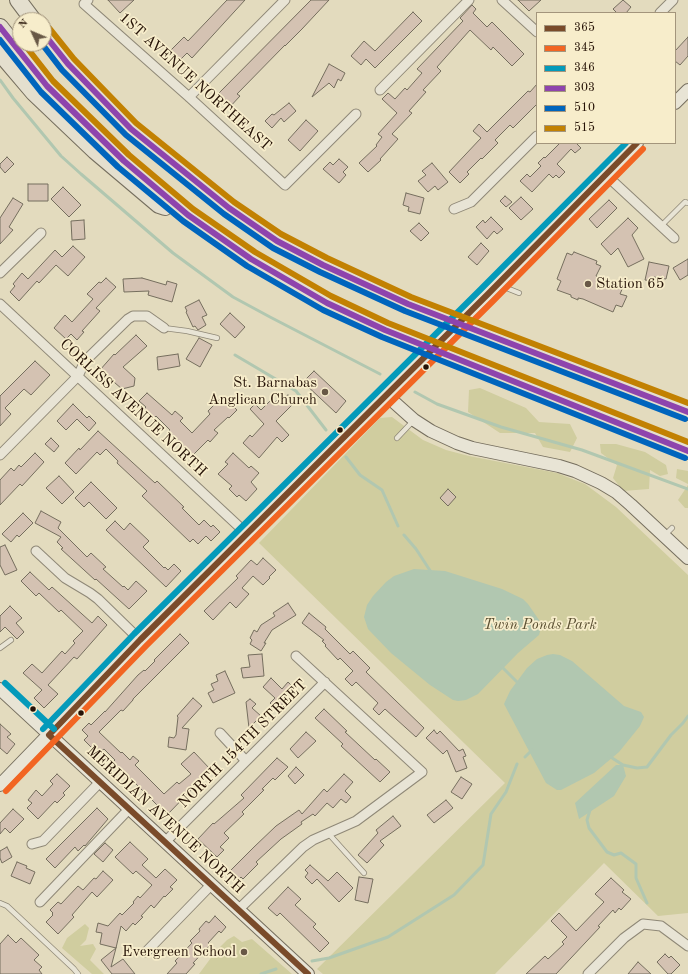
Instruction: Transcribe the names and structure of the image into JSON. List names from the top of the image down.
{
  "streets": {
    "street": [
      "1ST AVENUE NORTHEAST",
      "CORLISS AVENUE NORTH",
      "NORTH 154TH STREET",
      "MERIDIAN AVENUE NORTH"
    ]
  },
  "crossings": [
    ["NORTH 154TH STREET", "MERIDIAN AVENUE NORTH"]
  ],
  "parks": ["Twin Ponds Park"],
  "places": ["Station 65", "St. Barnabas Anglican Church", "Evergreen School"],
  "lines": [
    "transit line 303",
    "transit line 515",
    "transit line 510",
    "transit line 365",
    "transit line 346",
    "transit line 345"
  ],
  "legend": [
    "365",
    "345",
    "346",
    "303",
    "510",
    "515"
  ],
  "north": "top left"
}
